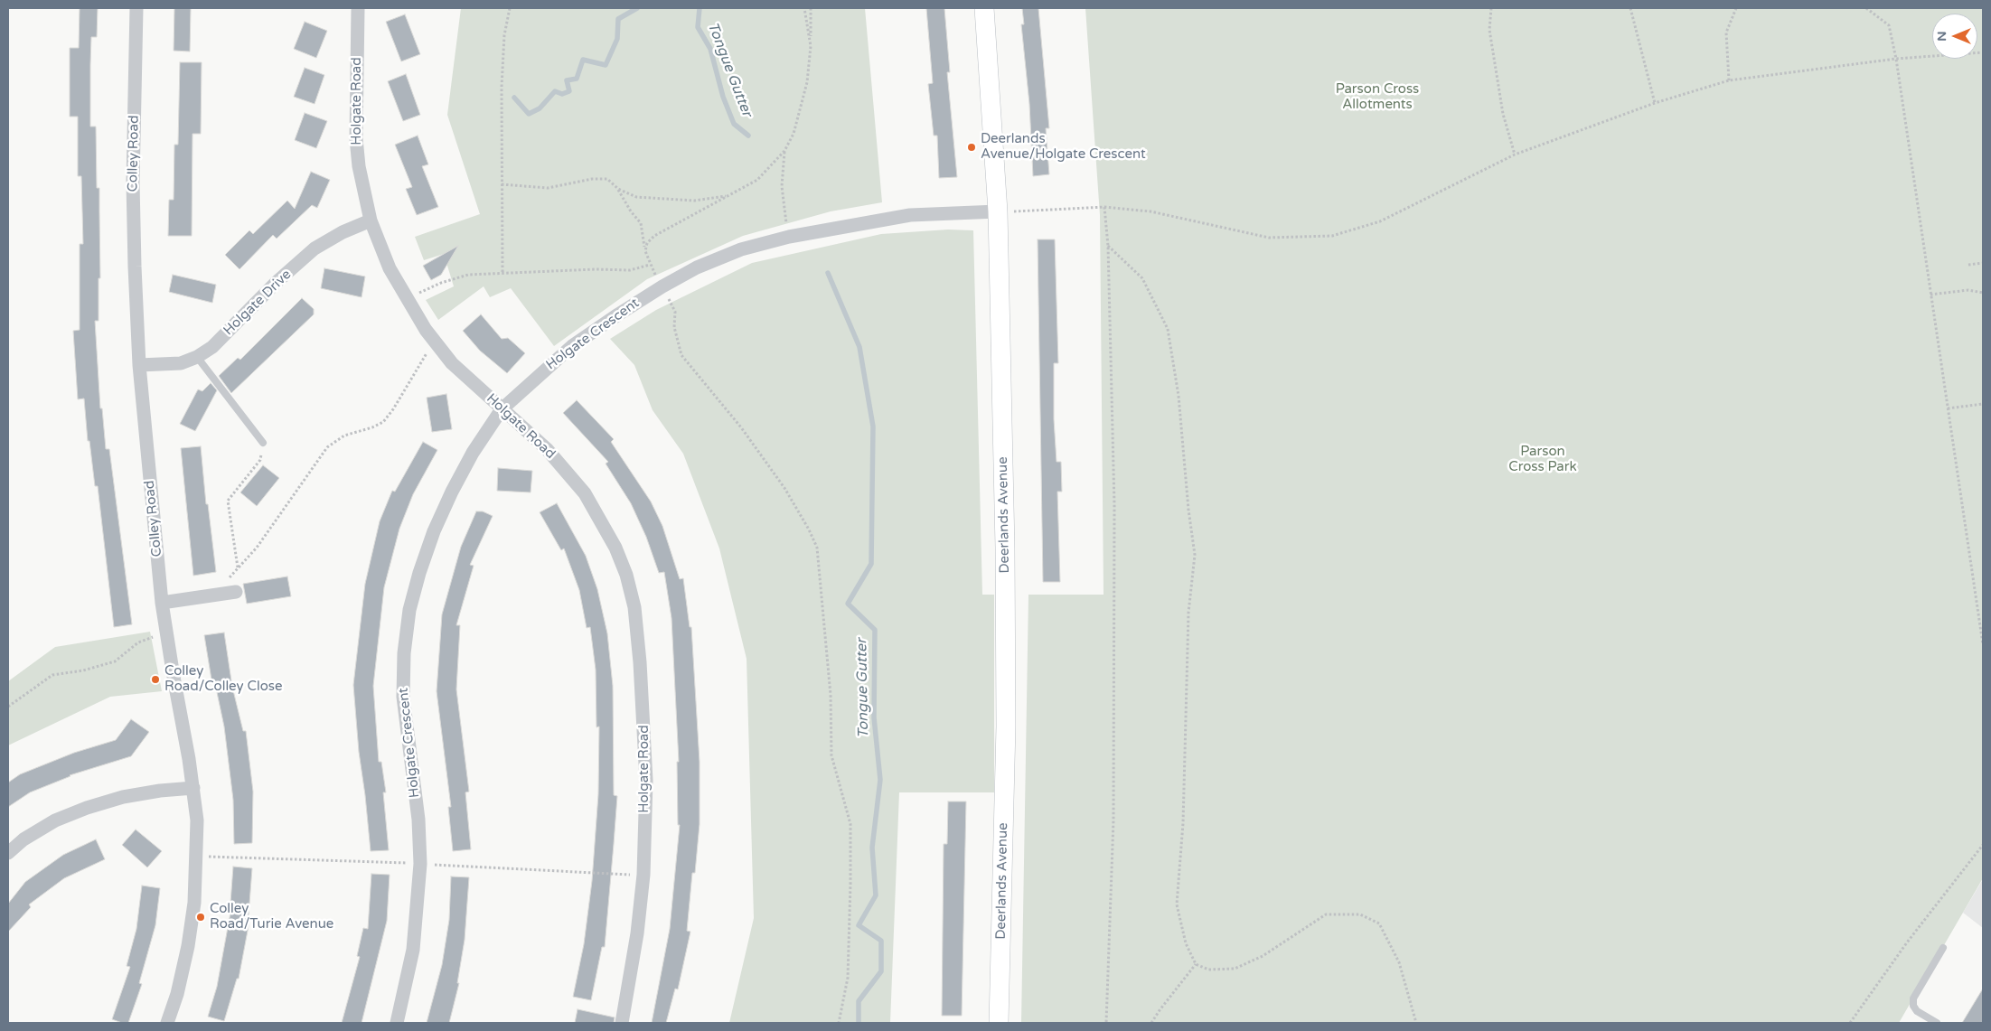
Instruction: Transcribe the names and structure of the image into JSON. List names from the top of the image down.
{
  "streets": {
    "street": [
      "Holgate Road",
      "Colley Road",
      "Holgate Drive",
      "Holgate Crescent",
      "Deerlands Avenue"
    ]
  },
  "crossings": [
    ["Holgate Road", "Holgate Drive"],
    ["Holgate Road", "Holgate Crescent"],
    ["Colley Road", "Holgate Drive"],
    ["Holgate Crescent", "Deerlands Avenue"]
  ],
  "water": ["Tongue Gutter"],
  "parks": ["Parson Cross Allotments", "Parson Cross Park"],
  "places": ["Deerlands Avenue/Holgate Crescent", "Colley Road/Colley Close", "Colley Road/Turie Avenue"],
  "north": "left"
}
